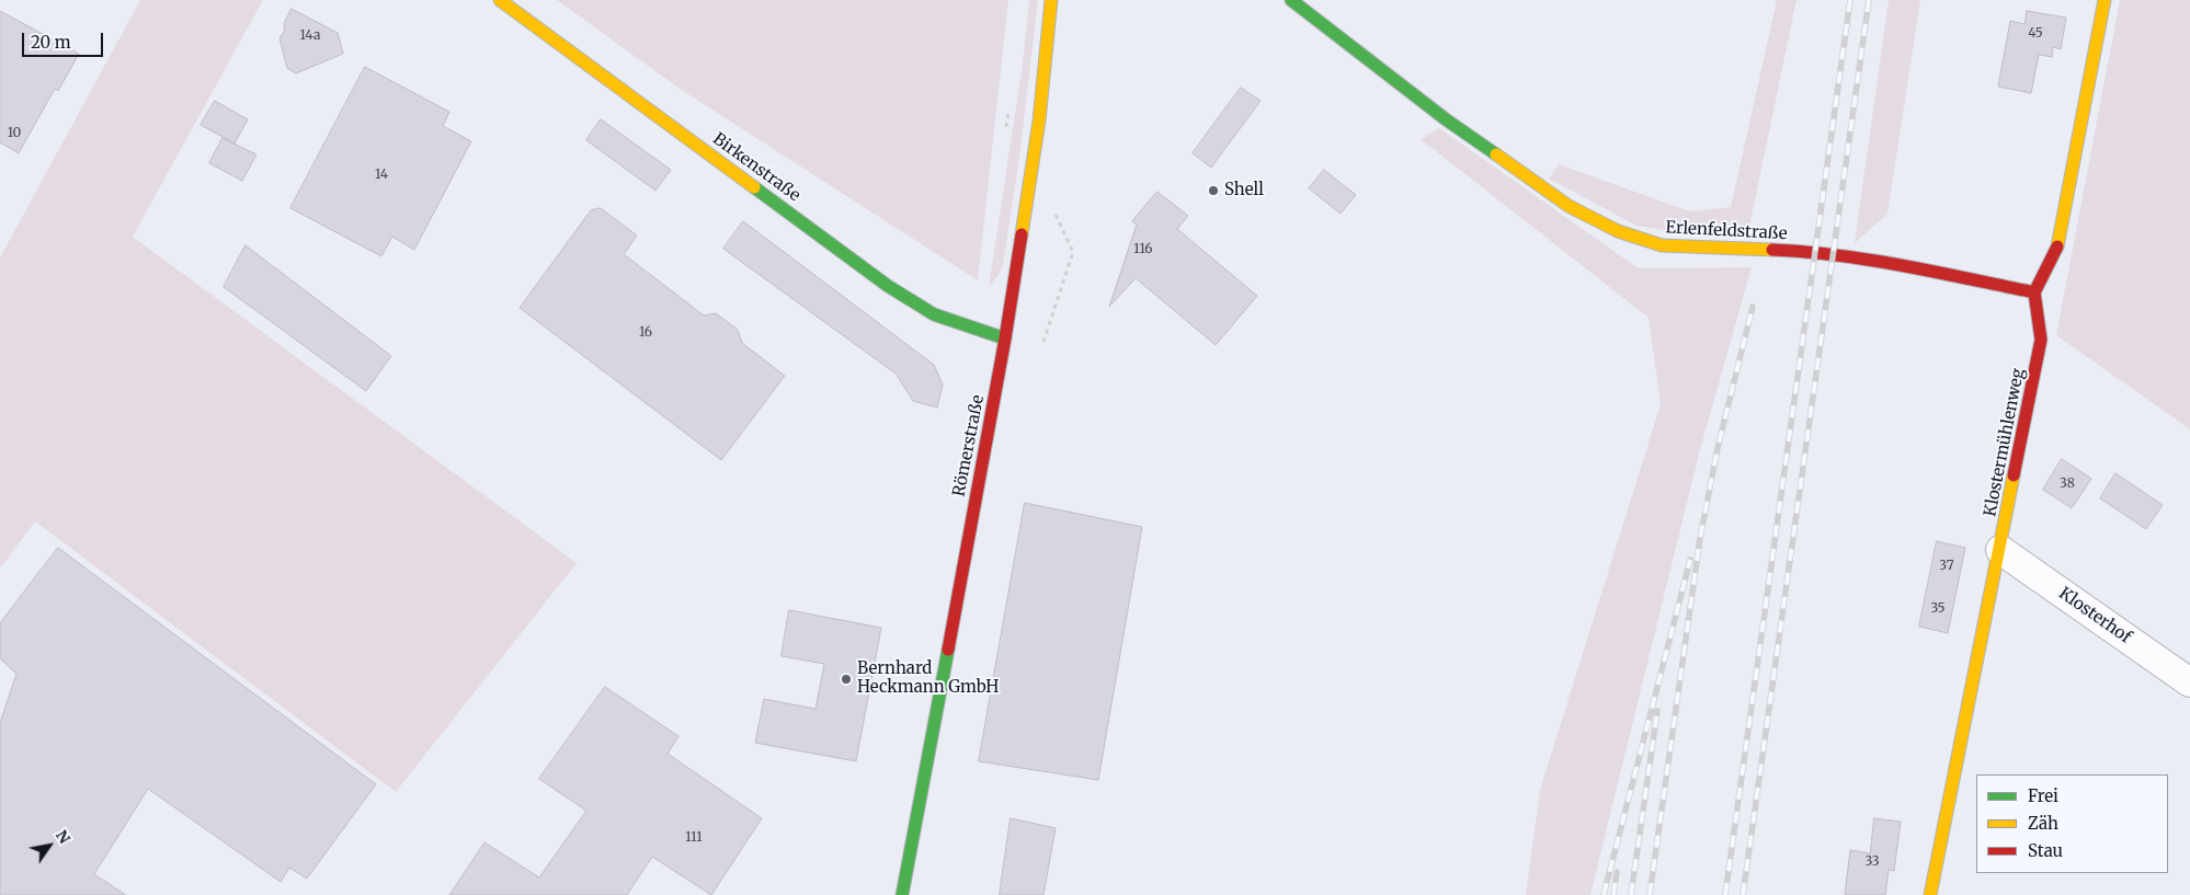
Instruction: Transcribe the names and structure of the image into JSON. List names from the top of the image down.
{
  "streets": {
    "street": [
      "Birkenstraße",
      "Erlenfeldstraße",
      "Klostermühlenweg",
      "Römerstraße",
      "Klosterhof"
    ]
  },
  "crossings": [
    ["Birkenstraße", "Römerstraße"],
    ["Erlenfeldstraße", "Klostermühlenweg"],
    ["Klostermühlenweg", "Klosterhof"]
  ],
  "places": ["Shell", "Bernhard Heckmann GmbH"],
  "house_numbers": [
    "45",
    "14a",
    "10",
    "14",
    "116",
    "16",
    "38",
    "37",
    "35",
    "111",
    "33"
  ],
  "legend": ["Frei", "Zäh", "Stau"],
  "scale_bar": "20 m",
  "north": "top right"
}
